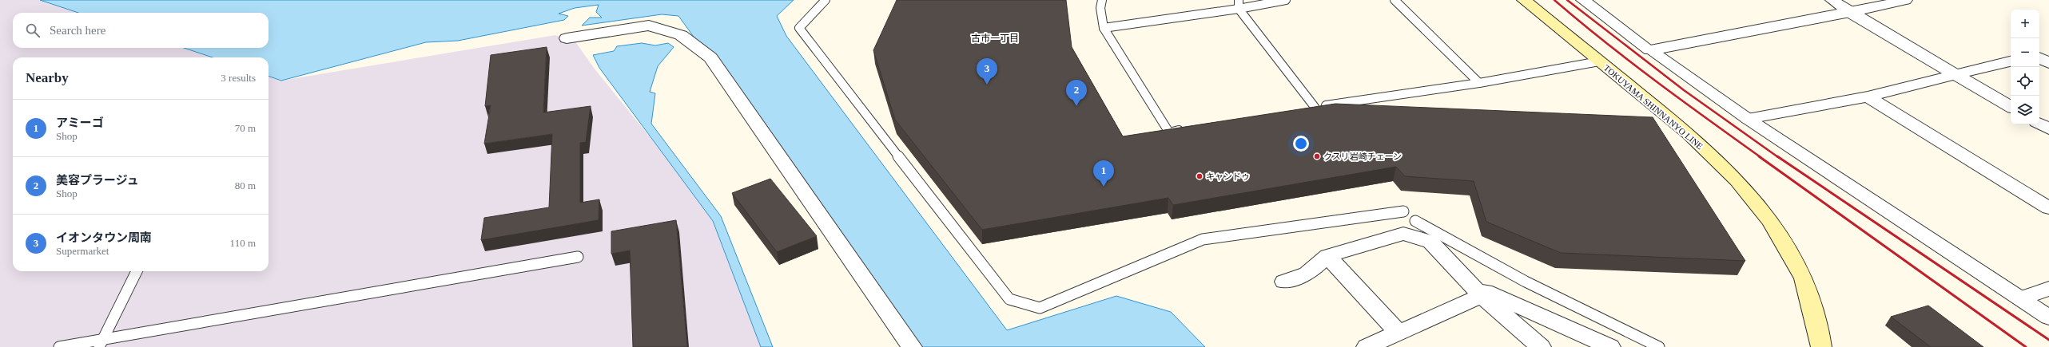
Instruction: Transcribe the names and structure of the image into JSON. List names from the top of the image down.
{
  "streets": {
    "main road": ["TOKUYAMA SHINNANYO LINE"]
  },
  "districts": ["古市一丁目"],
  "places": ["クスリ岩崎チェーン", "キャンドゥ"],
  "page": {
    "map_buttons": ["+", "−"],
    "search": "Search here",
    "heading": ["Nearby", "3 results"],
    "pins": ["3", "2", "1"],
    "list": [
      {
        "mark": "1",
        "name": "アミーゴ",
        "note": "Shop",
        "value": "70 m"
      },
      {
        "mark": "2",
        "name": "美容プラージュ",
        "note": "Shop",
        "value": "80 m"
      },
      {
        "mark": "3",
        "name": "イオンタウン周南",
        "note": "Supermarket",
        "value": "110 m"
      }
    ]
  }
}
